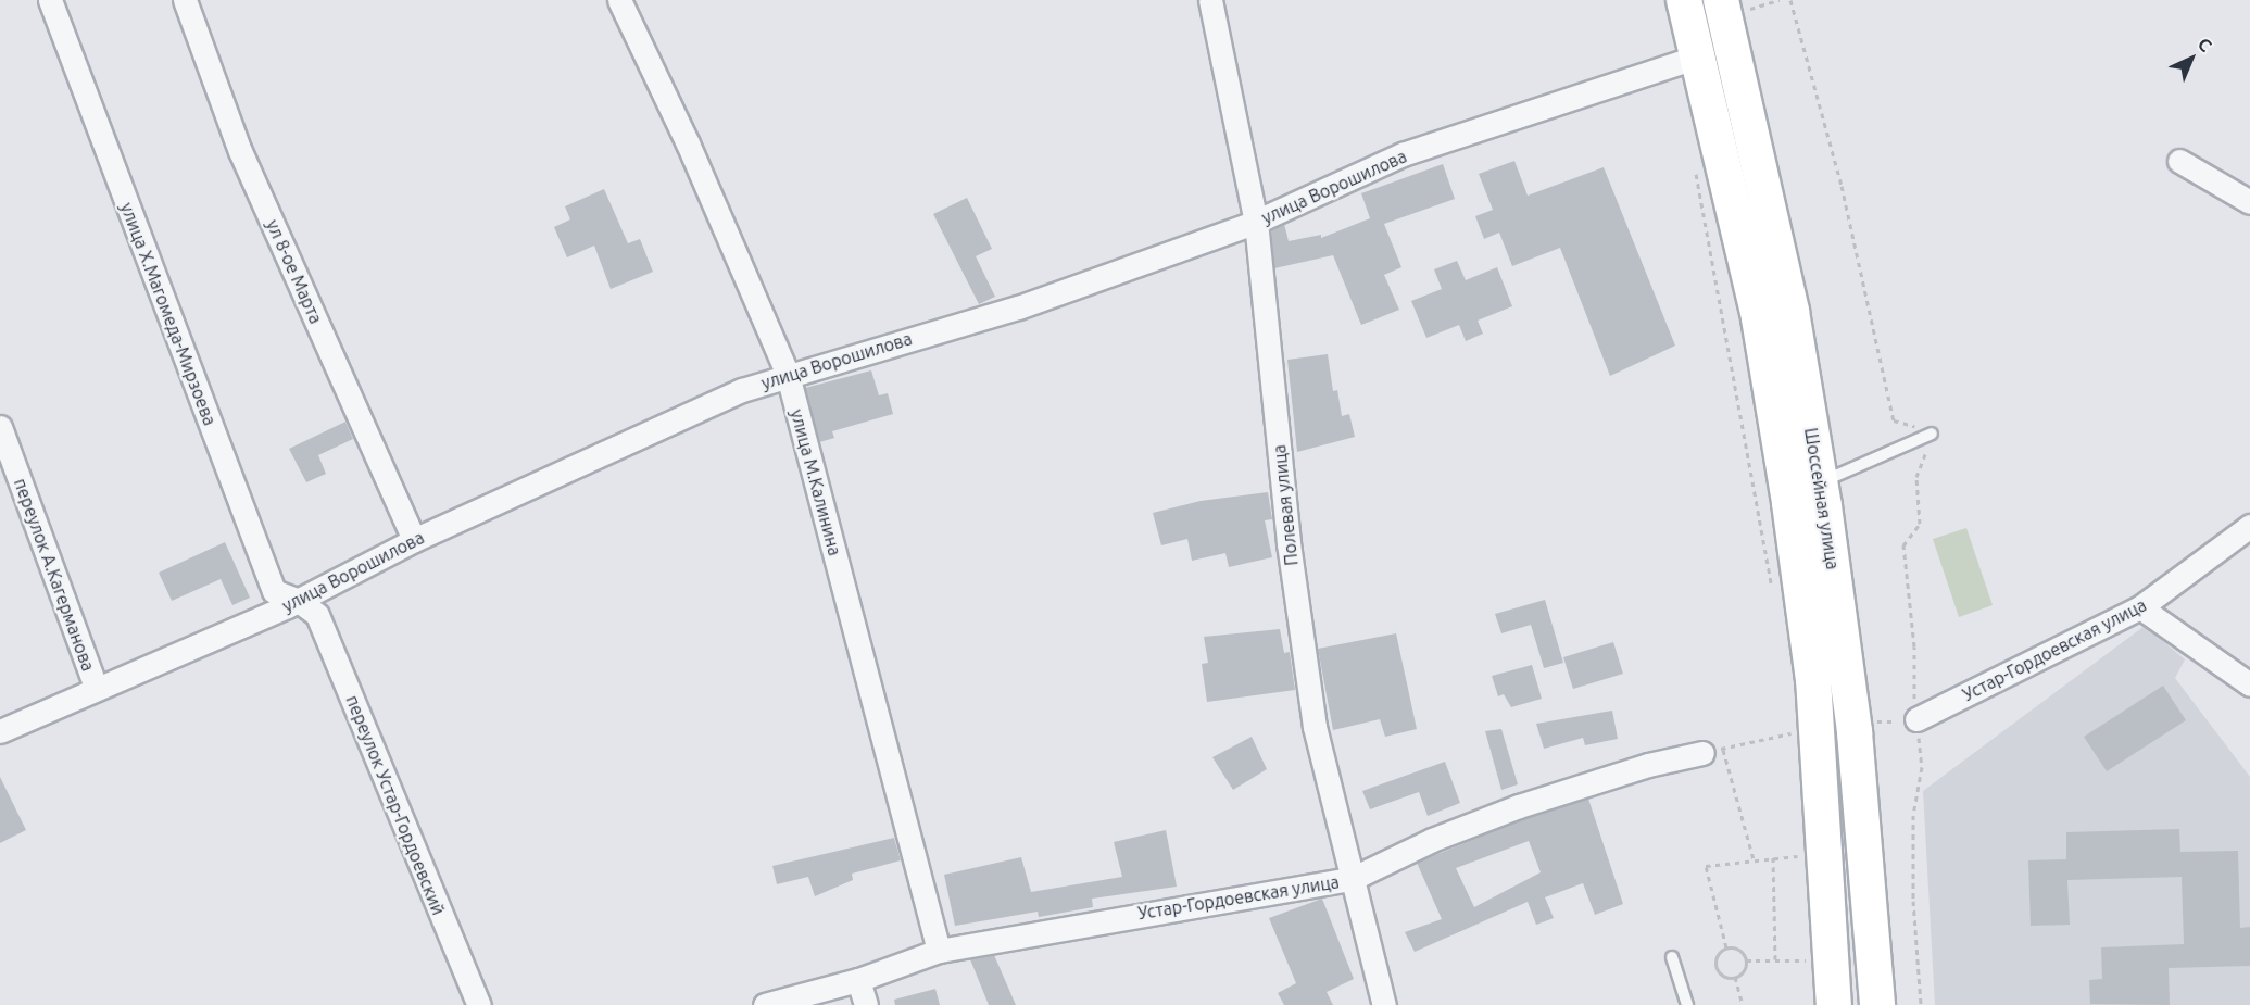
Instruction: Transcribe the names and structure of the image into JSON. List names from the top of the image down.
{
  "streets": {
    "main road": ["Шоссейная улица"],
    "street": [
      "улица Ворошилова",
      "ул 8-ое Марта",
      "улица Х.Магомеда-Мирзоева",
      "улица М.Калинина",
      "Полевая улица",
      "переулок А.Кагерманова",
      "Устар-Гордоевская улица",
      "переулок Устар-Гордоевский"
    ]
  },
  "crossings": [
    ["улица Ворошилова", "ул 8-ое Марта"],
    ["улица Ворошилова", "улица Х.Магомеда-Мирзоева"],
    ["улица Ворошилова", "улица М.Калинина"],
    ["улица Ворошилова", "Шоссейная улица"],
    ["улица Ворошилова", "Полевая улица"],
    ["улица Ворошилова", "переулок А.Кагерманова"],
    ["улица Ворошилова", "переулок Устар-Гордоевский"],
    ["улица Х.Магомеда-Мирзоева", "переулок Устар-Гордоевский"],
    ["улица М.Калинина", "Устар-Гордоевская улица"],
    ["Полевая улица", "Устар-Гордоевская улица"]
  ],
  "north": "top right"
}
